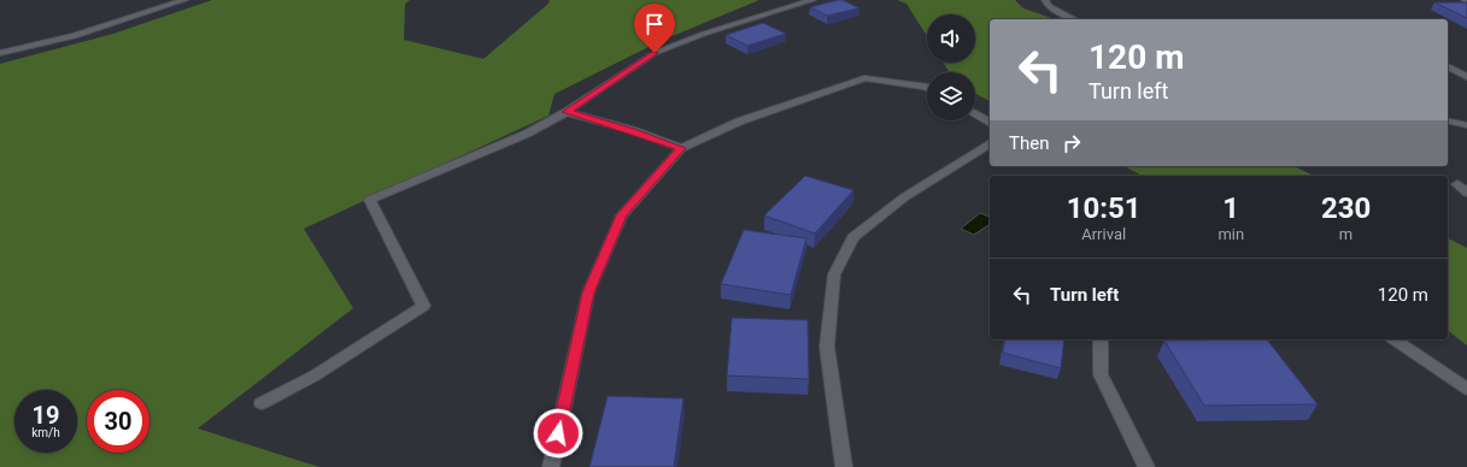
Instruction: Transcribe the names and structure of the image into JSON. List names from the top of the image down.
{
  "page": {
    "turn": ["120 m", "Turn left"],
    "then": "Then",
    "eta": [
      "10:51",
      "Arrival",
      "1",
      "min",
      "230",
      "m"
    ],
    "list": [
      {
        "name": "Turn left",
        "value": "120 m"
      }
    ],
    "speed": "19 km/h",
    "limit": "30"
  }
}
